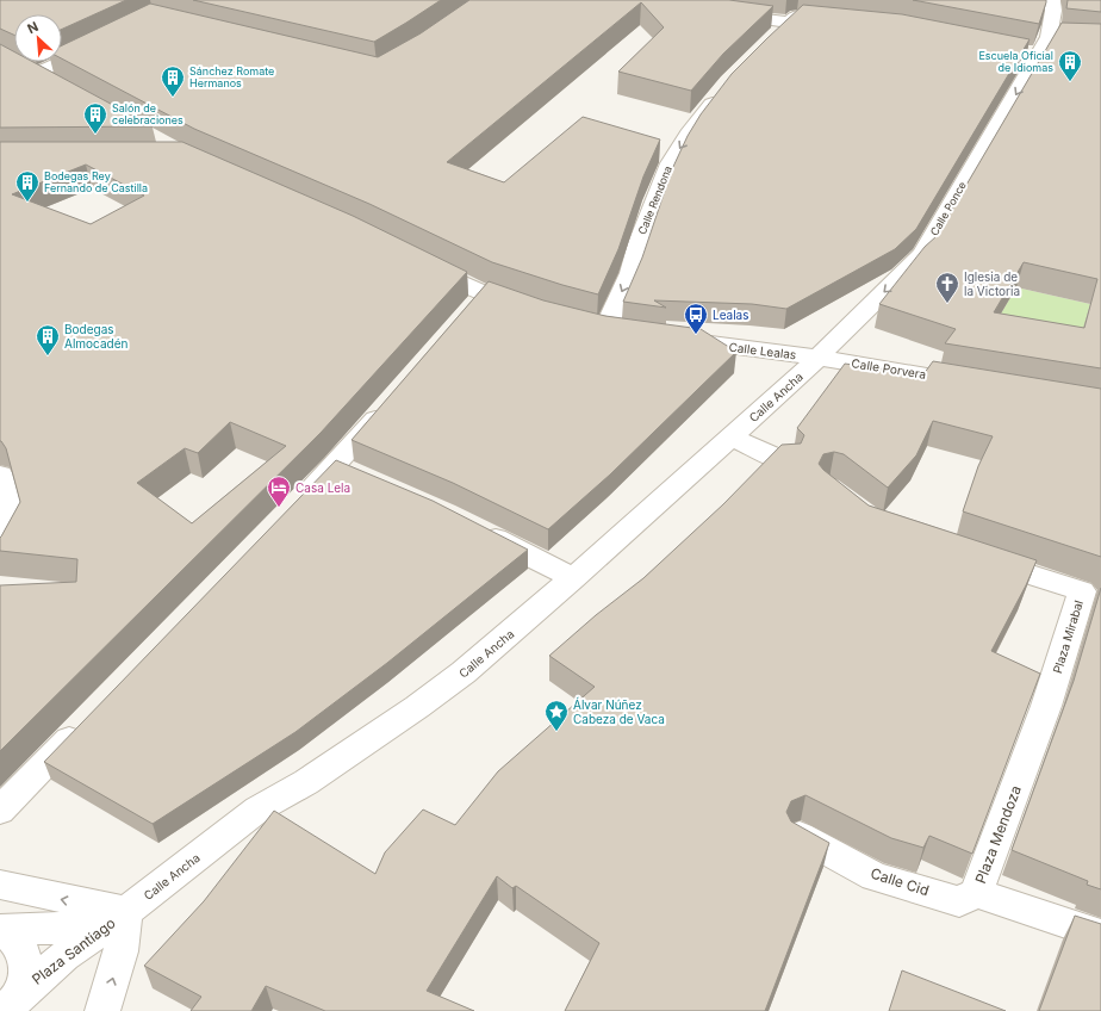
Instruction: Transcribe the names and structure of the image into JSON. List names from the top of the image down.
{
  "streets": {
    "street": [
      "Calle Rendona",
      "Calle Ponce",
      "Calle Lealas",
      "Calle Porvera",
      "Calle Ancha",
      "Plaza Mirabal",
      "Plaza Mendoza",
      "Calle Cid",
      "Plaza Santiago"
    ]
  },
  "crossings": [
    ["Calle Ponce", "Calle Lealas"],
    ["Calle Ponce", "Calle Porvera"],
    ["Calle Ponce", "Calle Ancha"],
    ["Calle Lealas", "Calle Porvera"],
    ["Calle Lealas", "Calle Ancha"],
    ["Calle Porvera", "Calle Ancha"],
    ["Calle Ancha", "Plaza Santiago"],
    ["Plaza Mirabal", "Plaza Mendoza"],
    ["Plaza Mendoza", "Calle Cid"]
  ],
  "one_way": ["Calle Rendona", "Calle Ponce"],
  "places": {
    "building": [
      "Escuela Oficial de Idiomas",
      "Sánchez Romate Hermanos",
      "Salón de celebraciones",
      "Bodegas Rey Fernando de Castilla",
      "Bodegas Almocadén"
    ],
    "church": ["Iglesia de la Victoria"],
    "bus stop": ["Lealas"],
    "hotel": ["Casa Lela"],
    "place": ["Álvar Núñez Cabeza de Vaca"]
  },
  "north": "top left"
}
